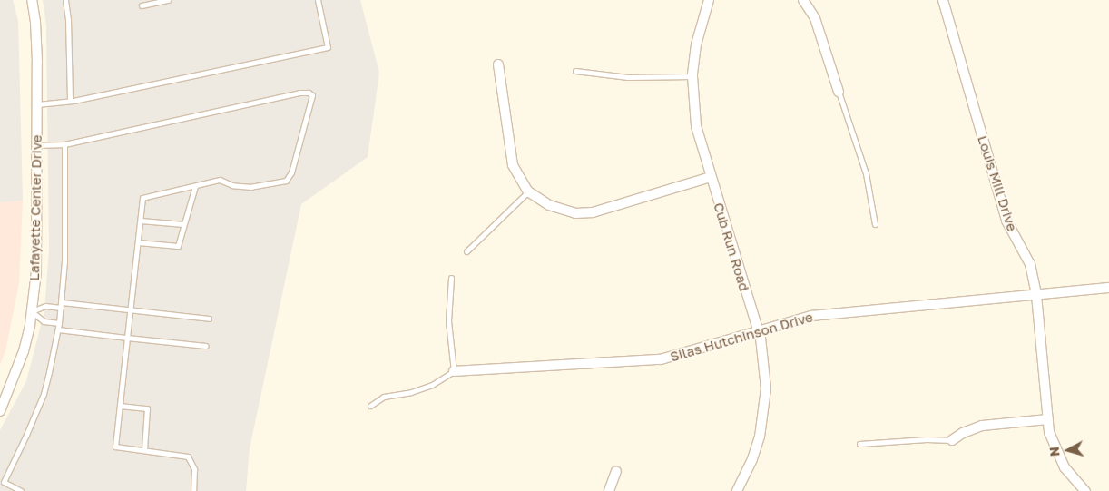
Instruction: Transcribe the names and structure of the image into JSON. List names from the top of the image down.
{
  "streets": {
    "street": [
      "Louis Mill Drive",
      "Lafayette Center Drive",
      "Cub Run Road",
      "Silas Hutchinson Drive"
    ]
  },
  "crossings": [
    ["Louis Mill Drive", "Silas Hutchinson Drive"],
    ["Cub Run Road", "Silas Hutchinson Drive"]
  ],
  "north": "left"
}
